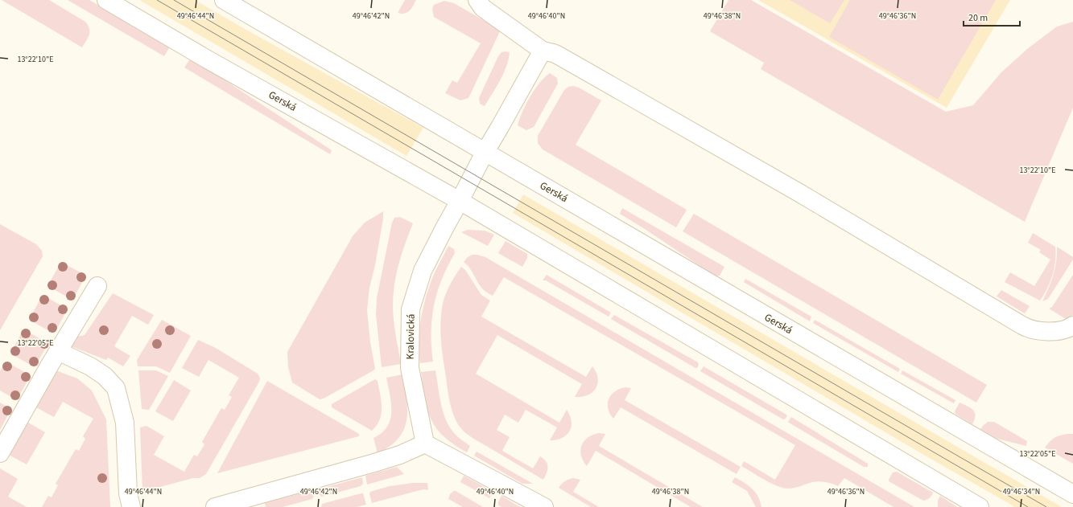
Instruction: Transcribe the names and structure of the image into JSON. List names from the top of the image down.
{
  "streets": {
    "street": ["Gerská", "Kralovická"]
  },
  "crossings": [
    ["Gerská", "Kralovická"]
  ],
  "scale_bar": "20 m",
  "coordinates": [
    "49°46'44\"N",
    "49°46'42\"N",
    "49°46'40\"N",
    "49°46'38\"N",
    "49°46'36\"N",
    "13°22'10\"E",
    "13°22'05\"E",
    "49°46'34\"N"
  ]
}
